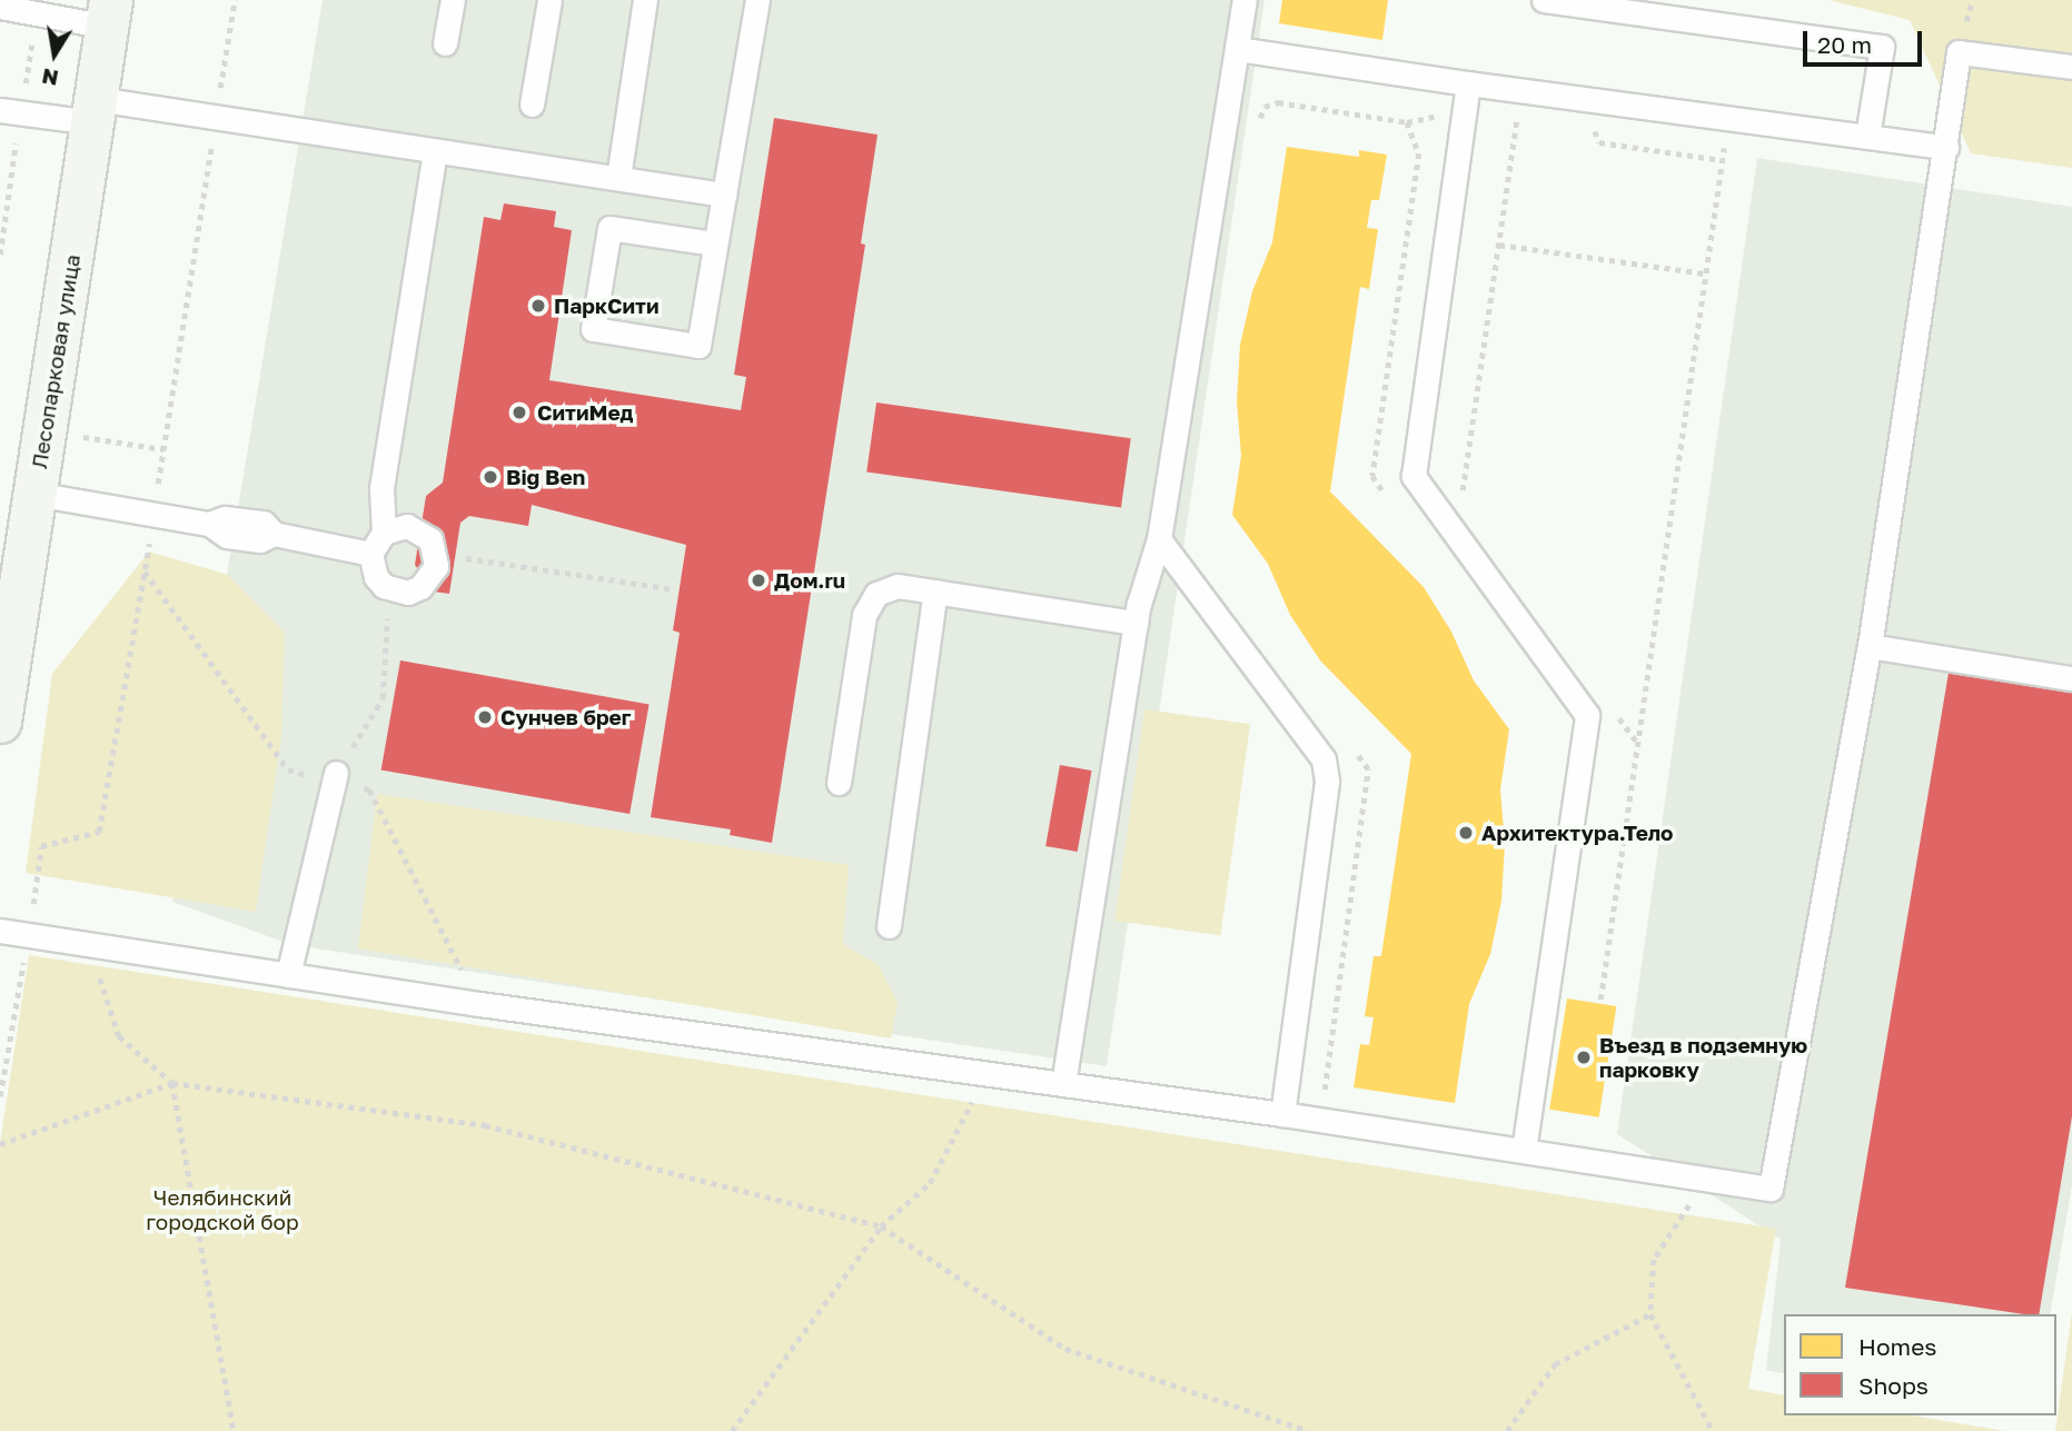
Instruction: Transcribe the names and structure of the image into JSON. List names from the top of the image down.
{
  "streets": {
    "main road": ["Лесопарковая улица"]
  },
  "parks": ["Челябинский городской бор"],
  "places": [
    "ПаркСити",
    "СитиМед",
    "Big Ben",
    "Дом.ru",
    "Сунчев брег",
    "Архитектура.Тело",
    "Въезд в подземную парковку"
  ],
  "legend": ["Homes", "Shops"],
  "scale_bar": "20 m",
  "north": "bottom"
}
